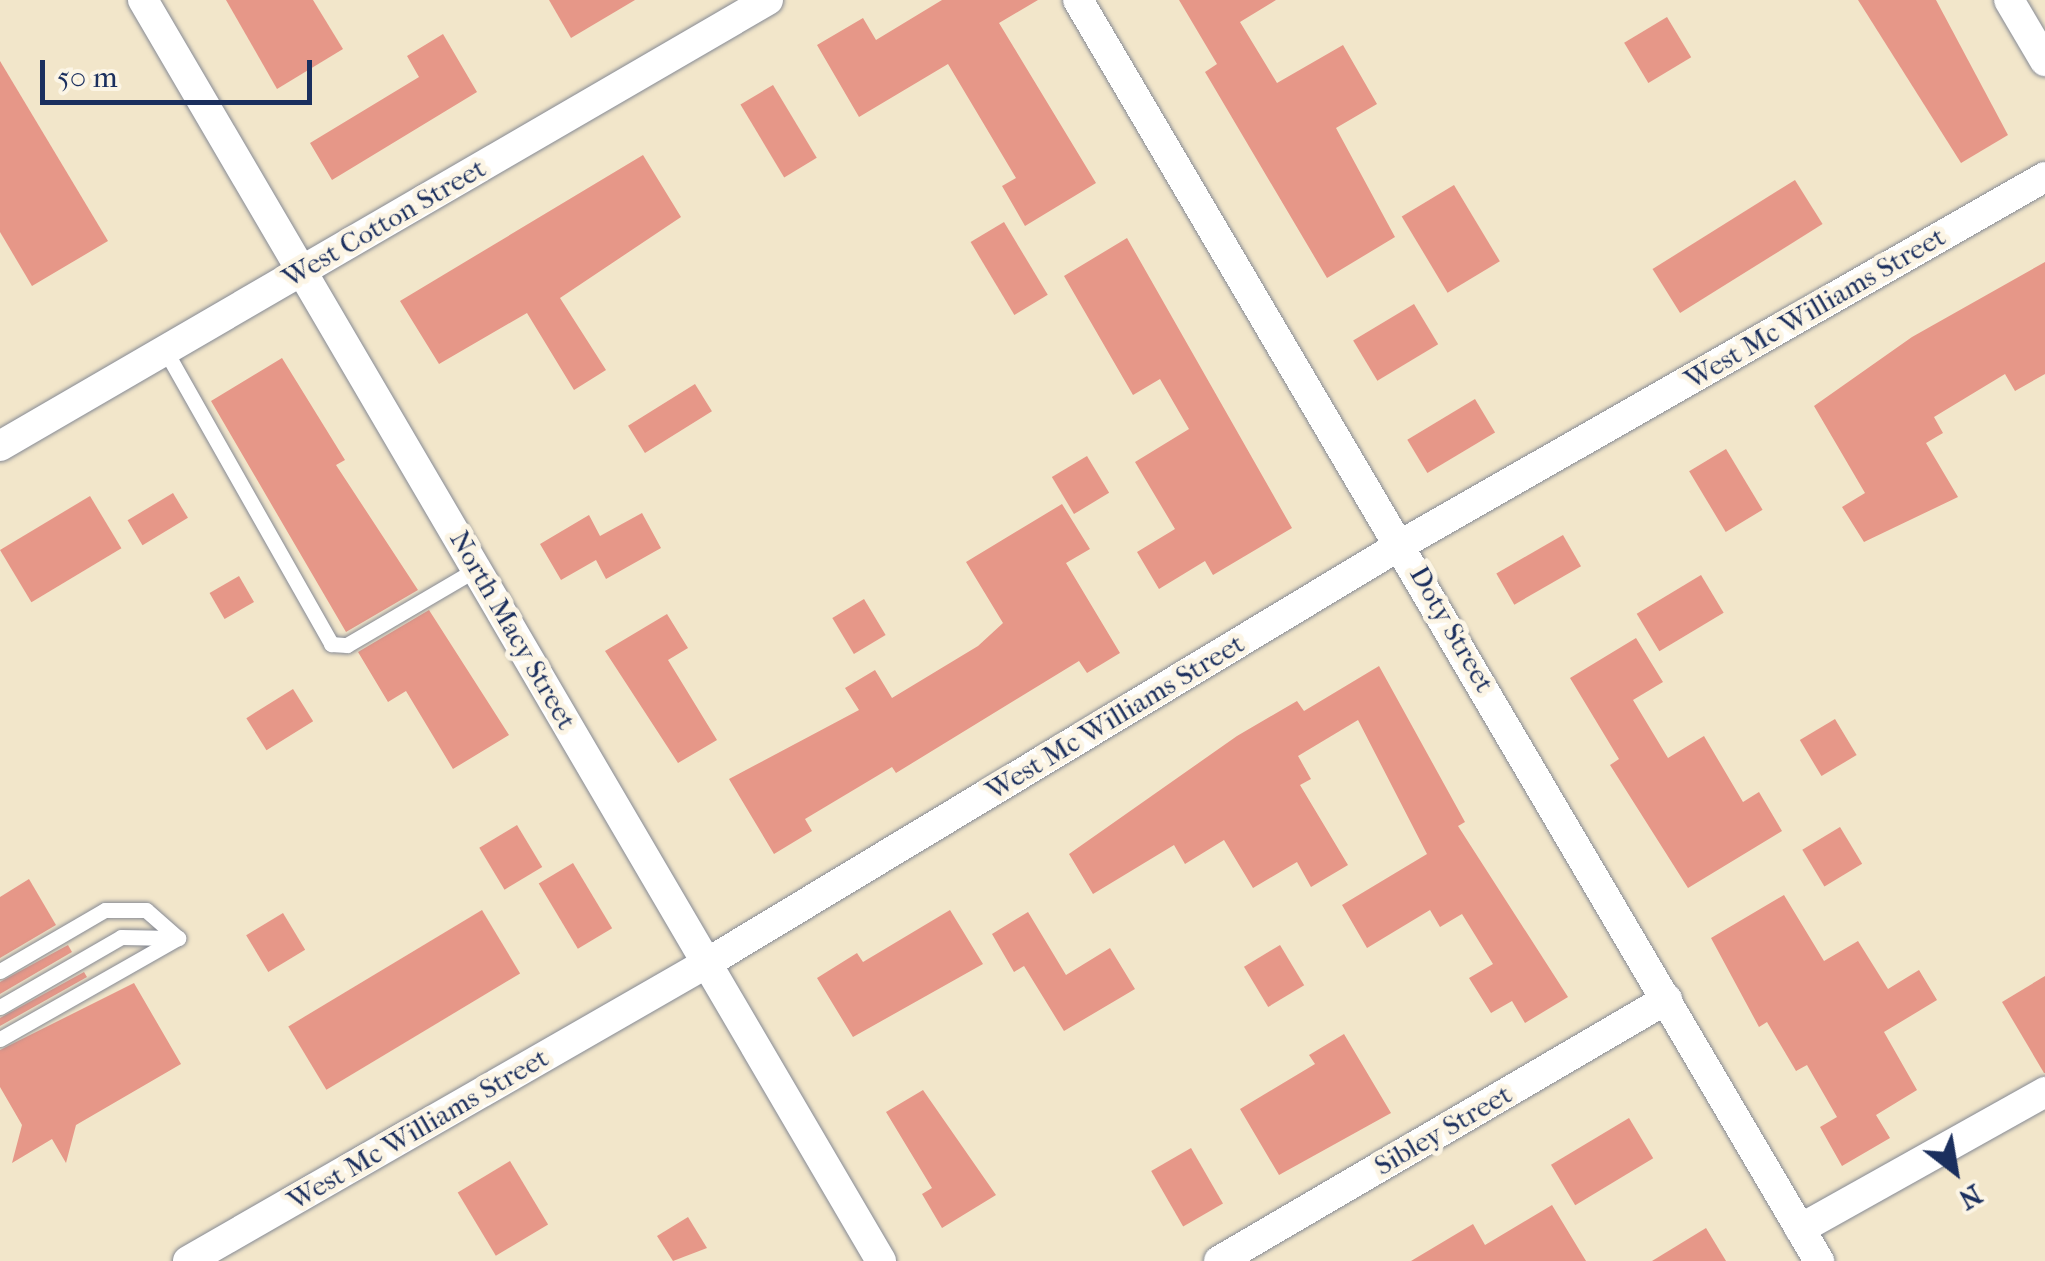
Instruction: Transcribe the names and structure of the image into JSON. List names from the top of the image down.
{
  "streets": {
    "street": [
      "West Cotton Street",
      "West Mc Williams Street",
      "Doty Street",
      "North Macy Street",
      "Sibley Street"
    ]
  },
  "crossings": [
    ["West Cotton Street", "North Macy Street"],
    ["West Mc Williams Street", "Doty Street"],
    ["West Mc Williams Street", "North Macy Street"],
    ["Doty Street", "Sibley Street"]
  ],
  "scale_bar": "50 m",
  "north": "bottom right"
}
